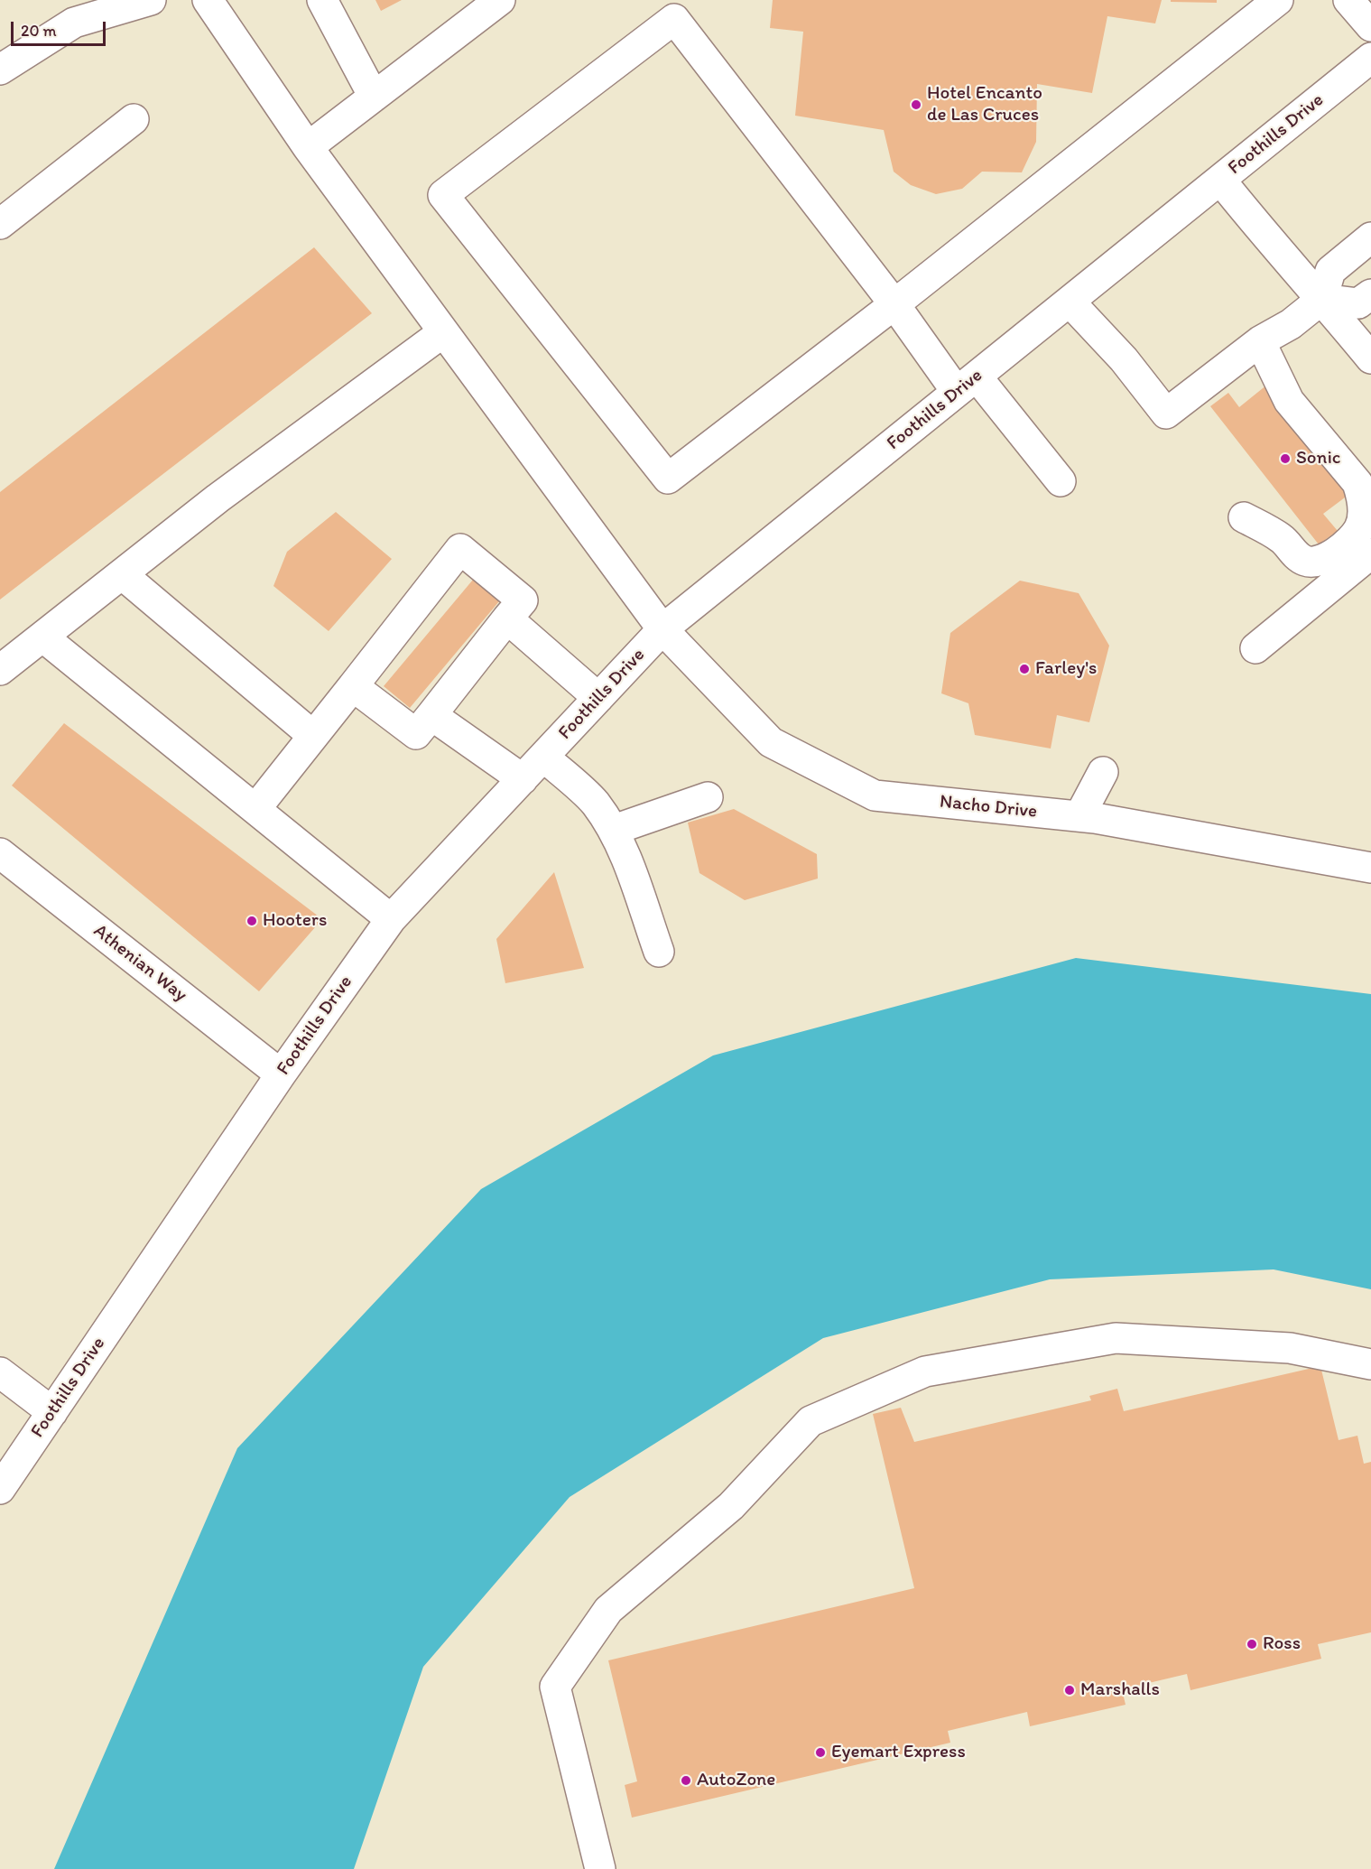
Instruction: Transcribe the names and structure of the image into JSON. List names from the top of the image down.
{
  "streets": {
    "street": ["Foothills Drive", "Nacho Drive", "Athenian Way"]
  },
  "crossings": [
    ["Foothills Drive", "Nacho Drive"],
    ["Foothills Drive", "Athenian Way"]
  ],
  "places": [
    "Hotel Encanto de Las Cruces",
    "Sonic",
    "Farley's",
    "Hooters",
    "Ross",
    "Marshalls",
    "Eyemart Express",
    "AutoZone"
  ],
  "scale_bar": "20 m"
}
